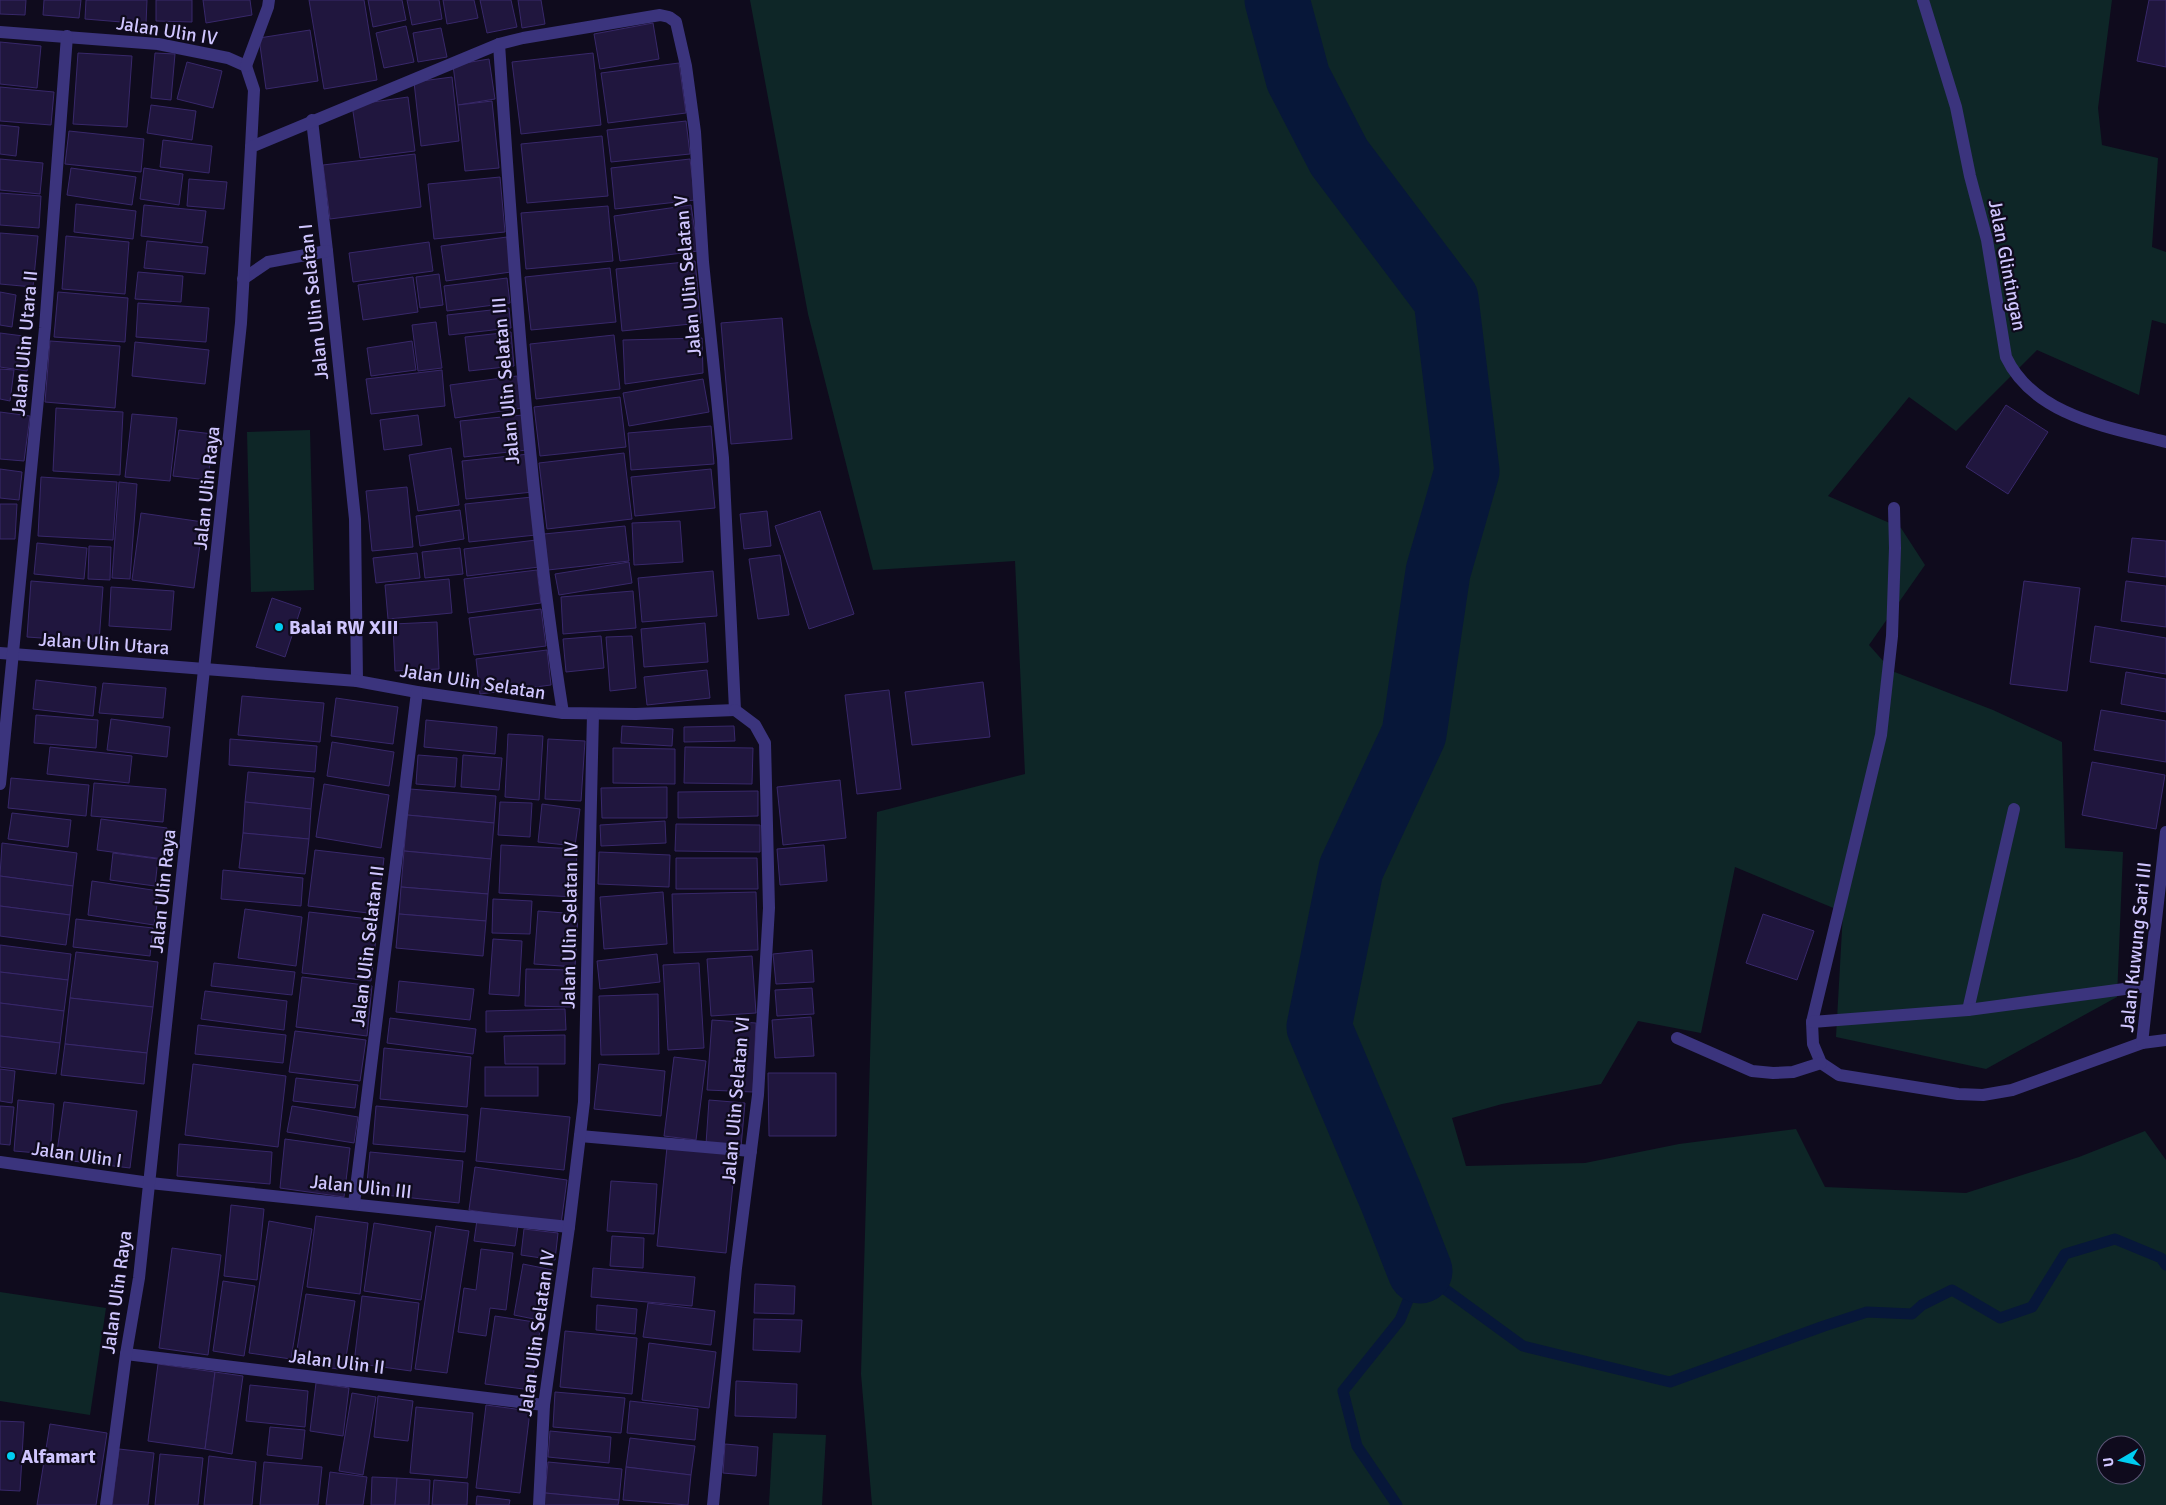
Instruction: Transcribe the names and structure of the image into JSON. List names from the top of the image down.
{
  "streets": {
    "street": [
      "Jalan Ulin IV",
      "Jalan Glintingan",
      "Jalan Ulin Selatan V",
      "Jalan Ulin Selatan I",
      "Jalan Ulin Utara II",
      "Jalan Ulin Selatan III",
      "Jalan Ulin Raya",
      "Jalan Ulin Utara",
      "Jalan Ulin Selatan",
      "Jalan Ulin Selatan IV",
      "Jalan Ulin Selatan II",
      "Jalan Kuwung Sari III",
      "Jalan Ulin Selatan VI",
      "Jalan Ulin I",
      "Jalan Ulin III",
      "Jalan Ulin II"
    ]
  },
  "crossings": [
    ["Jalan Ulin IV", "Jalan Ulin Utara II"],
    ["Jalan Ulin Selatan V", "Jalan Ulin Selatan III"],
    ["Jalan Ulin Selatan V", "Jalan Ulin Selatan"],
    ["Jalan Ulin Selatan V", "Jalan Ulin Selatan VI"],
    ["Jalan Ulin Selatan I", "Jalan Ulin Selatan"],
    ["Jalan Ulin Utara II", "Jalan Ulin Utara"],
    ["Jalan Ulin Selatan III", "Jalan Ulin Selatan"],
    ["Jalan Ulin Raya", "Jalan Ulin Utara"],
    ["Jalan Ulin Raya", "Jalan Ulin Selatan"],
    ["Jalan Ulin Raya", "Jalan Ulin I"],
    ["Jalan Ulin Raya", "Jalan Ulin III"],
    ["Jalan Ulin Raya", "Jalan Ulin II"],
    ["Jalan Ulin Utara", "Jalan Ulin Selatan"],
    ["Jalan Ulin Selatan", "Jalan Ulin Selatan IV"],
    ["Jalan Ulin Selatan", "Jalan Ulin Selatan II"],
    ["Jalan Ulin Selatan", "Jalan Ulin Selatan VI"],
    ["Jalan Ulin Selatan IV", "Jalan Ulin III"],
    ["Jalan Ulin Selatan IV", "Jalan Ulin II"],
    ["Jalan Ulin Selatan II", "Jalan Ulin III"],
    ["Jalan Ulin I", "Jalan Ulin III"]
  ],
  "places": ["Balai RW XIII", "Alfamart"],
  "north": "left"
}
